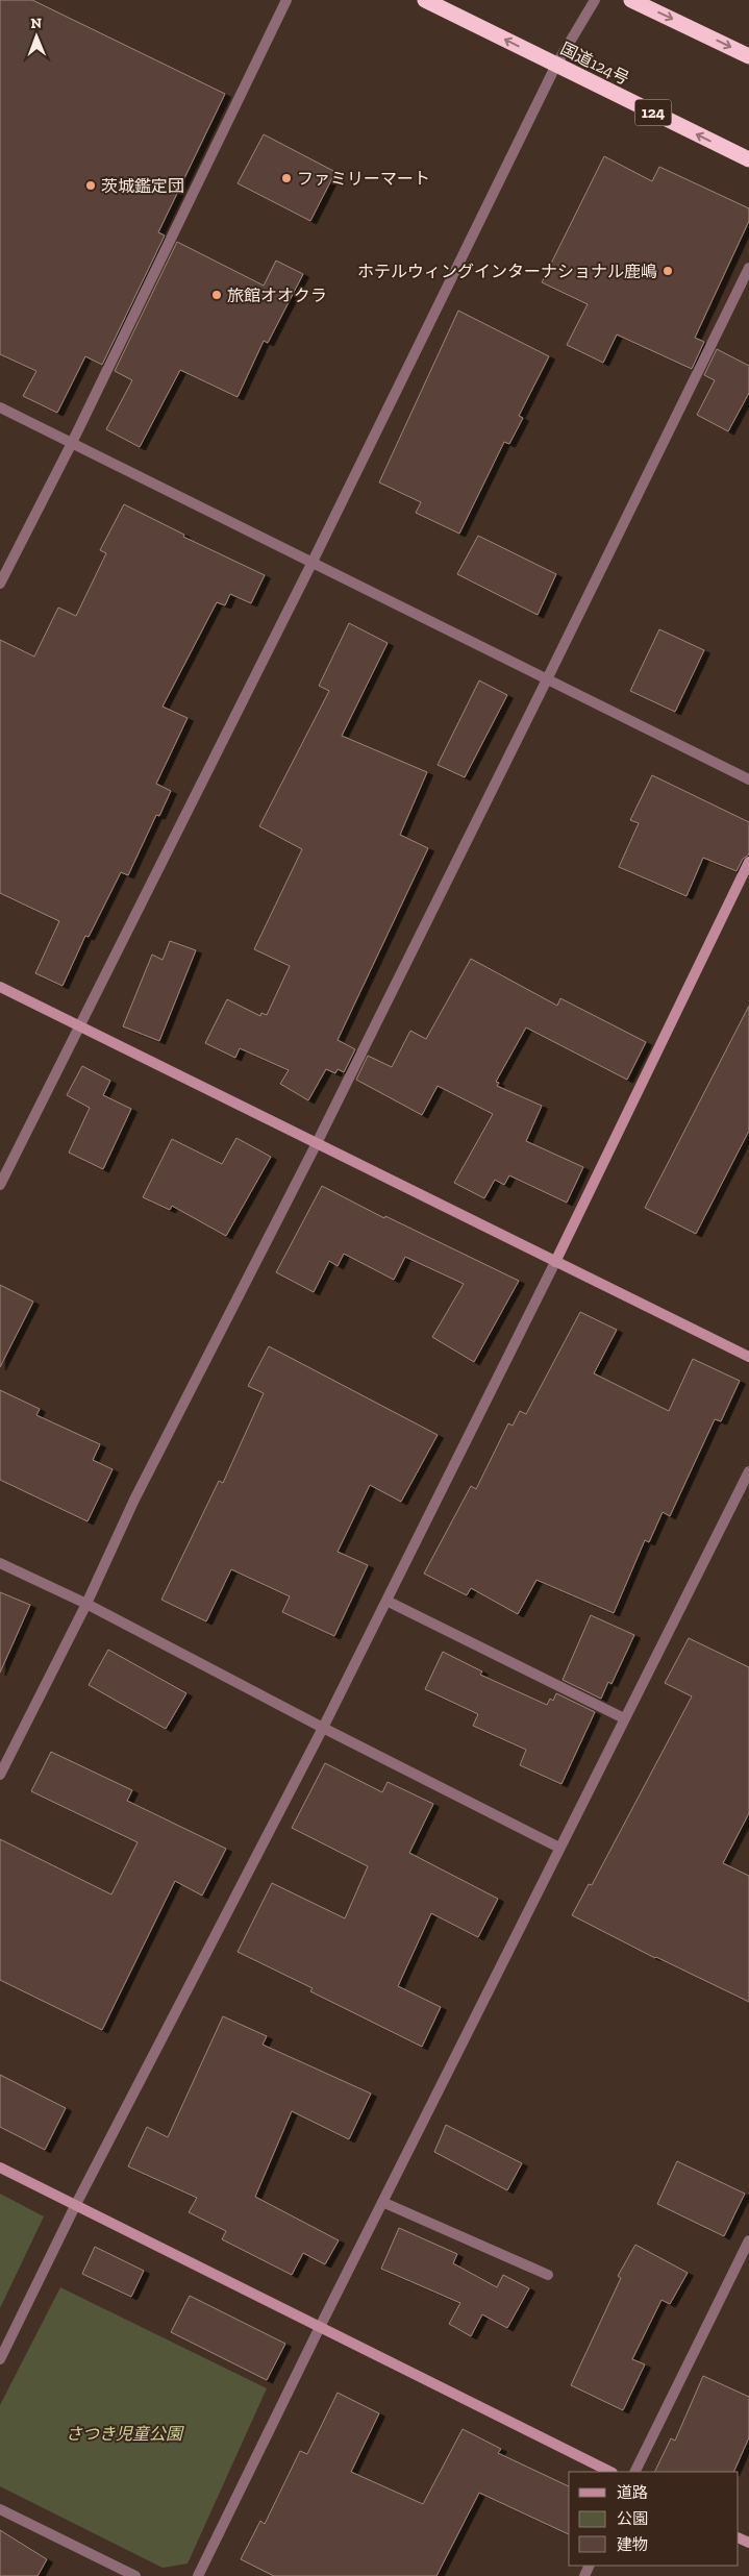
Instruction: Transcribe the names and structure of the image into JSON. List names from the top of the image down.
{
  "streets": {
    "highway": ["国道124号", "124"]
  },
  "parks": ["さつき児童公園"],
  "places": [
    "ファミリーマート",
    "茨城鑑定団",
    "ホテルウィングインターナショナル鹿嶋",
    "旅館オオクラ"
  ],
  "legend": ["道路", "公園", "建物"],
  "north": "top"
}
